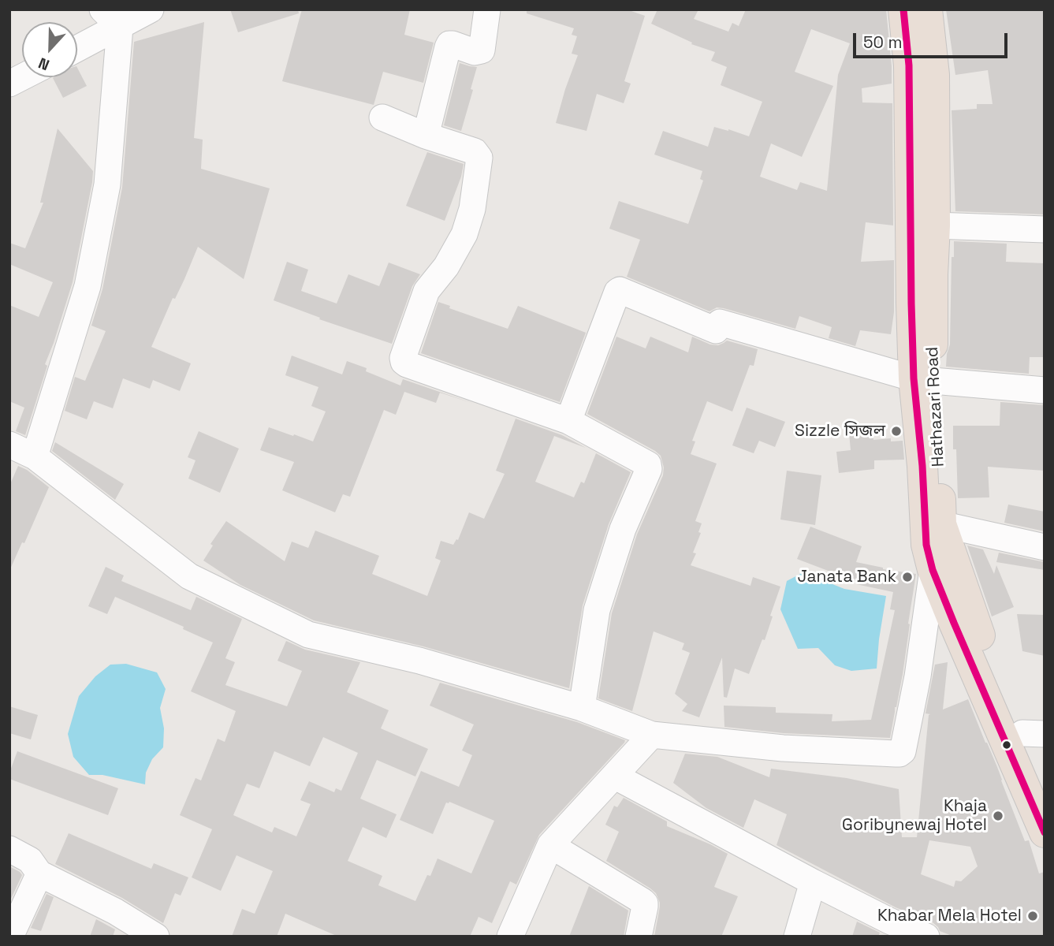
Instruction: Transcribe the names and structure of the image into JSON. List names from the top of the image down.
{
  "streets": {
    "highway": ["Hathazari Road"]
  },
  "places": [
    "Sizzle সিজল",
    "Janata Bank",
    "Khaja Goribynewaj Hotel",
    "Khabar Mela Hotel"
  ],
  "scale_bar": "50 m",
  "north": "bottom"
}
